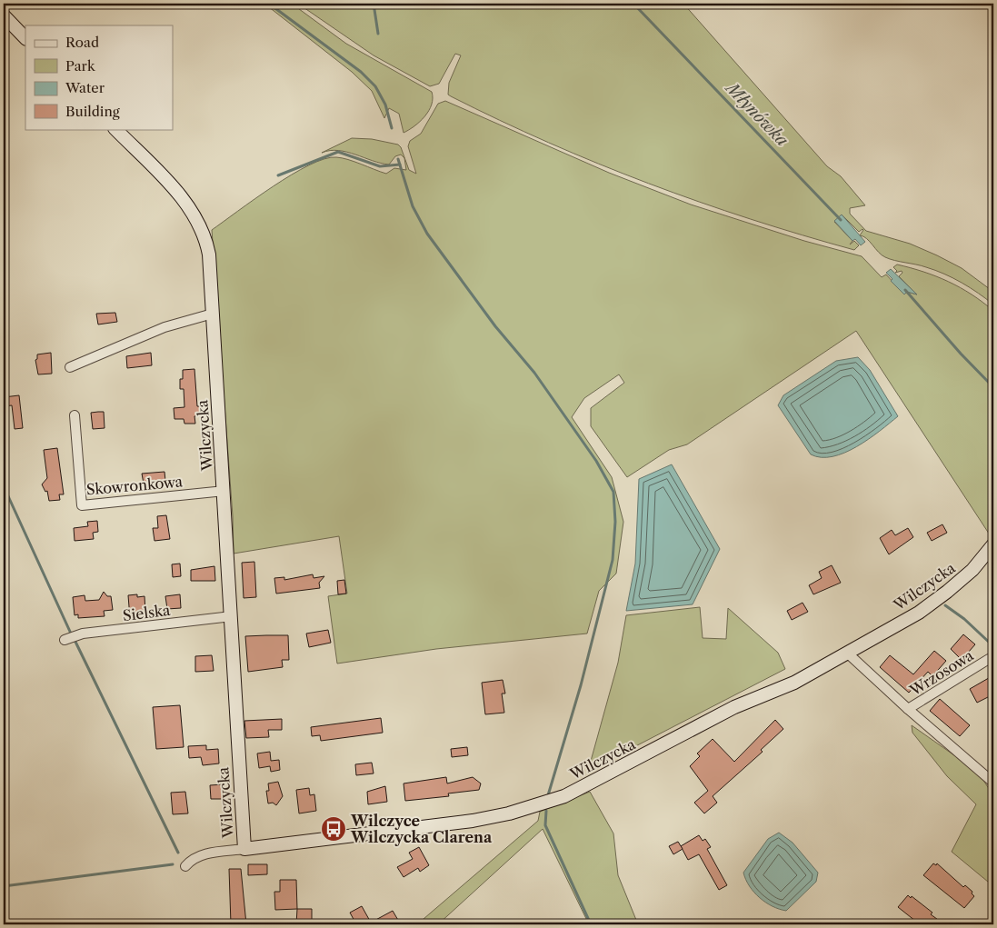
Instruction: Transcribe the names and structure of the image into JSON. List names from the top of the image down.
{
  "streets": {
    "street": [
      "Wilczycka",
      "Skowronkowa",
      "Sielska",
      "Wrzosowa"
    ]
  },
  "crossings": [
    ["Wilczycka", "Skowronkowa"],
    ["Wilczycka", "Sielska"],
    ["Wilczycka", "Wrzosowa"]
  ],
  "water": ["Młynówka"],
  "places": {
    "bus stop": ["Wilczyce Wilczycka Clarena"]
  },
  "legend": [
    "Road",
    "Park",
    "Water",
    "Building"
  ]
}
